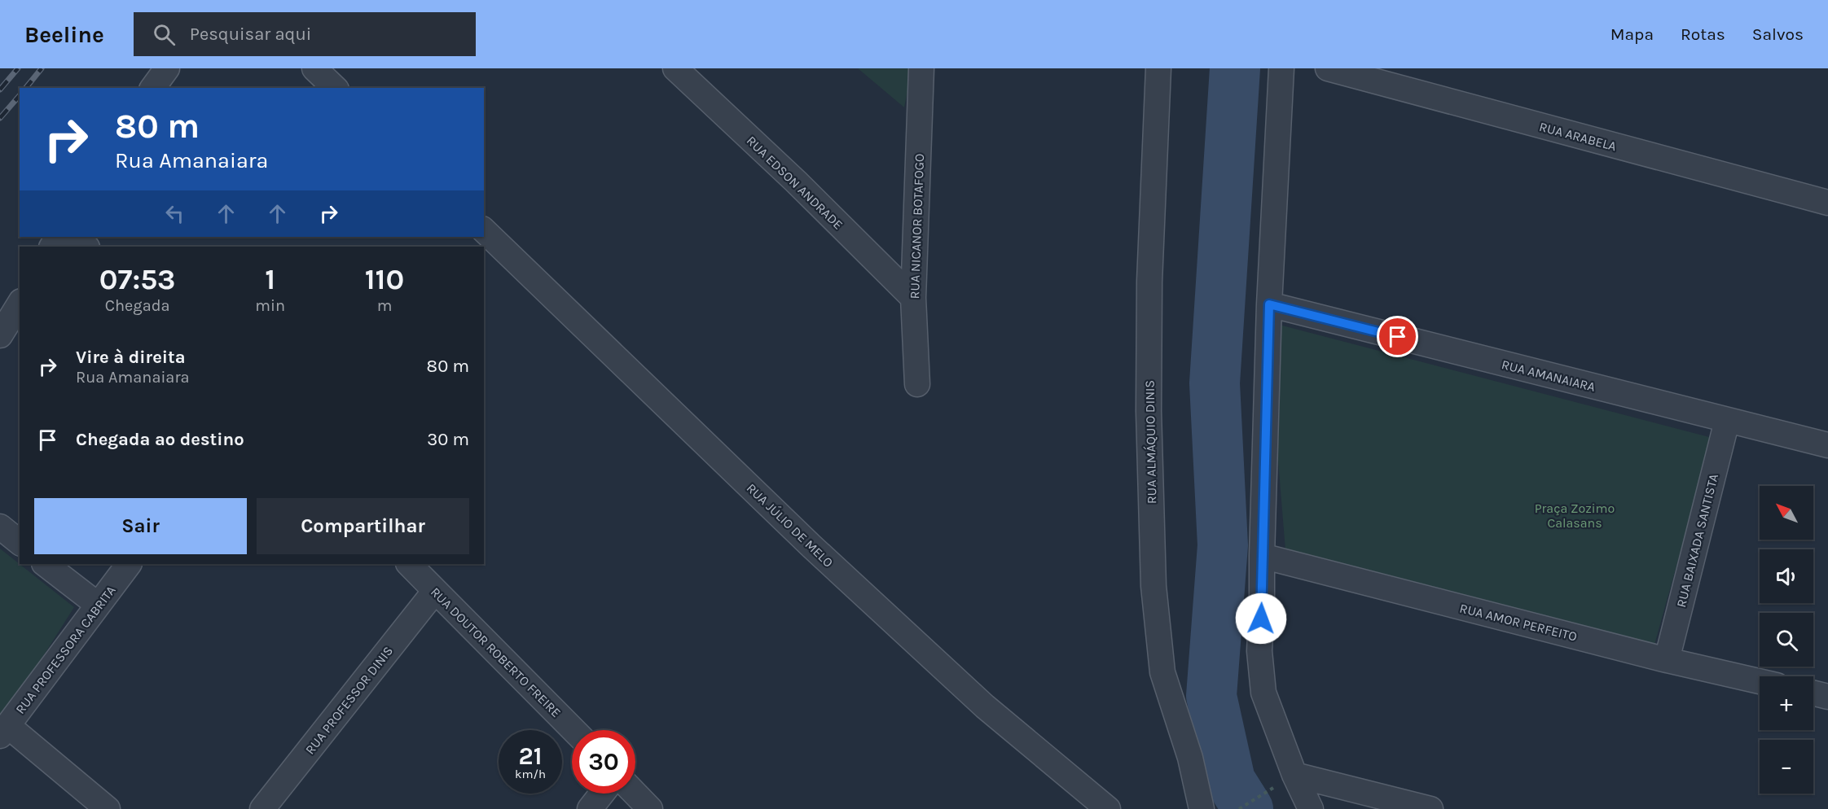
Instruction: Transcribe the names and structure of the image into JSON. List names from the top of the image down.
{
  "streets": {
    "street": [
      "RUA ARABELA",
      "RUA EDSON ANDRADE",
      "RUA NICANOR BOTAFOGO",
      "RUA AMANAIARA",
      "RUA ALMÁQUIO DINIS",
      "RUA JÚLIO DE MELO",
      "RUA BAIXADA SANTISTA",
      "RUA AMOR PERFEITO",
      "RUA PROFESSORA CABRITA",
      "RUA DOUTOR ROBERTO FREIRE",
      "RUA PROFESSOR DINIS"
    ]
  },
  "crossings": [
    ["RUA EDSON ANDRADE", "RUA NICANOR BOTAFOGO"],
    ["RUA AMANAIARA", "RUA BAIXADA SANTISTA"],
    ["RUA BAIXADA SANTISTA", "RUA AMOR PERFEITO"],
    ["RUA DOUTOR ROBERTO FREIRE", "RUA PROFESSOR DINIS"]
  ],
  "parks": ["Praça Zozimo Calasans"],
  "north": "top left",
  "page": {
    "header": "Beeline",
    "search": "Pesquisar aqui",
    "nav": ["Mapa", "Rotas", "Salvos"],
    "turn": ["80 m", "Rua Amanaiara"],
    "eta": [
      "07:53",
      "Chegada",
      "1",
      "min",
      "110",
      "m"
    ],
    "list": [
      {
        "name": "Vire à direita",
        "note": "Rua Amanaiara",
        "value": "80 m"
      },
      {
        "name": "Chegada ao destino",
        "value": "30 m"
      }
    ],
    "map_buttons": ["+", "−"],
    "buttons": ["Sair", "Compartilhar"],
    "speed": "21 km/h",
    "limit": "30"
  }
}
